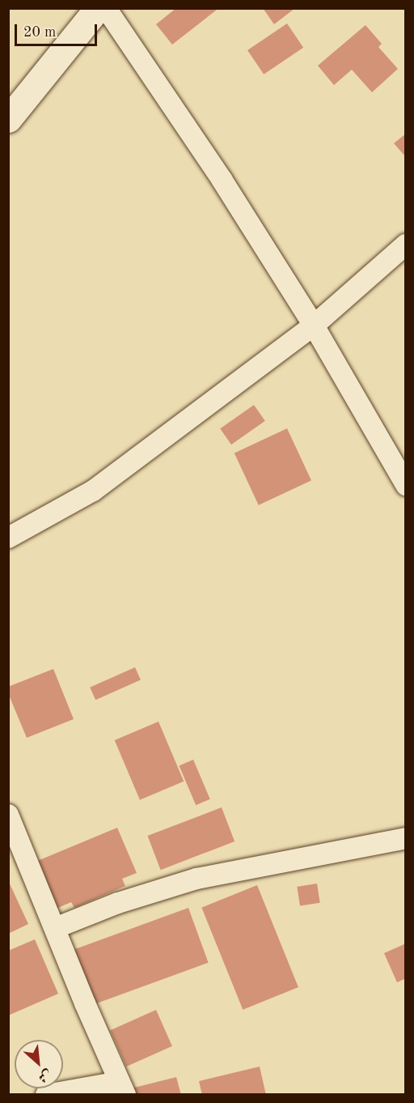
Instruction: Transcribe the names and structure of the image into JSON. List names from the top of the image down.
{
  "scale_bar": "20 m",
  "north": "bottom right"
}
